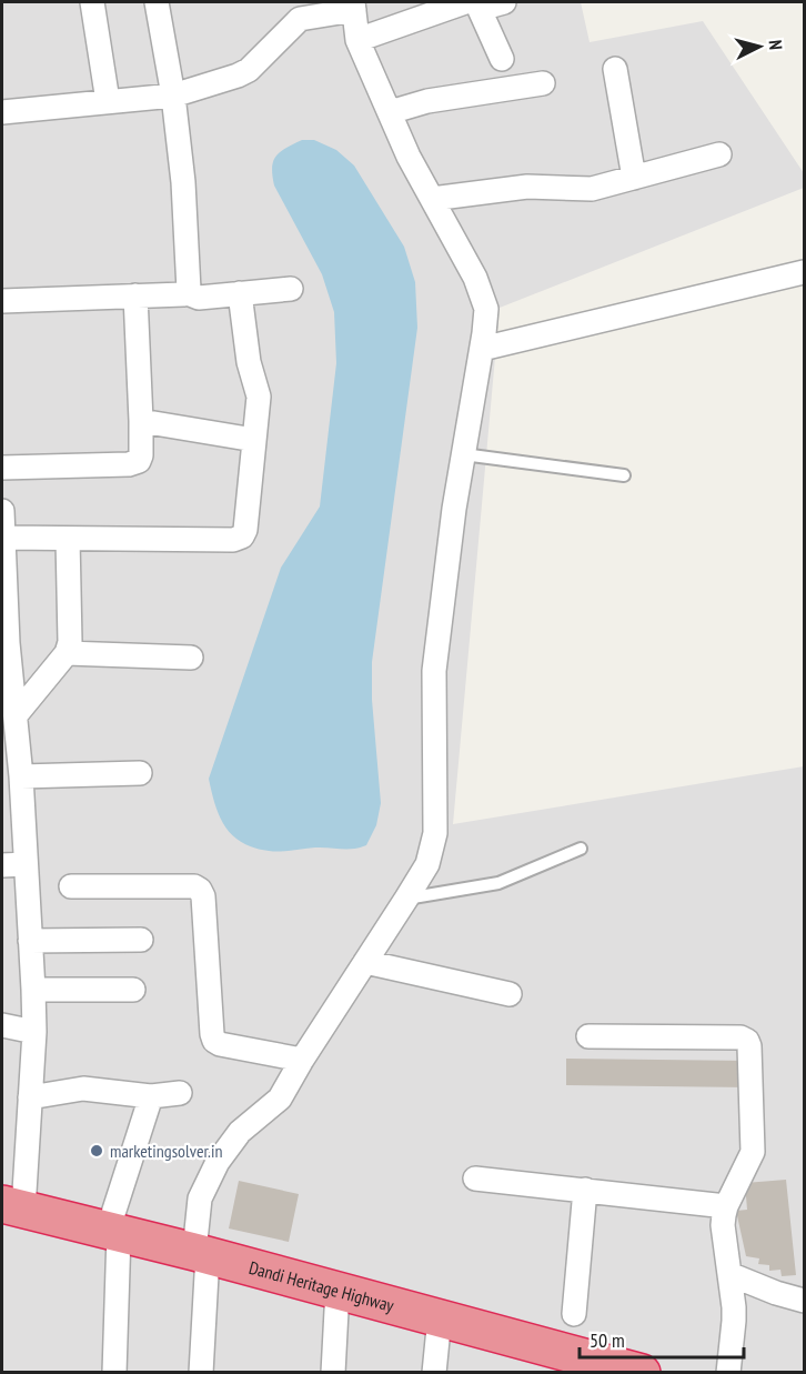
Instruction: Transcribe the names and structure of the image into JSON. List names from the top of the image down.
{
  "streets": {
    "highway": ["Dandi Heritage Highway"]
  },
  "places": ["marketingsolver.in"],
  "scale_bar": "50 m",
  "north": "right"
}
